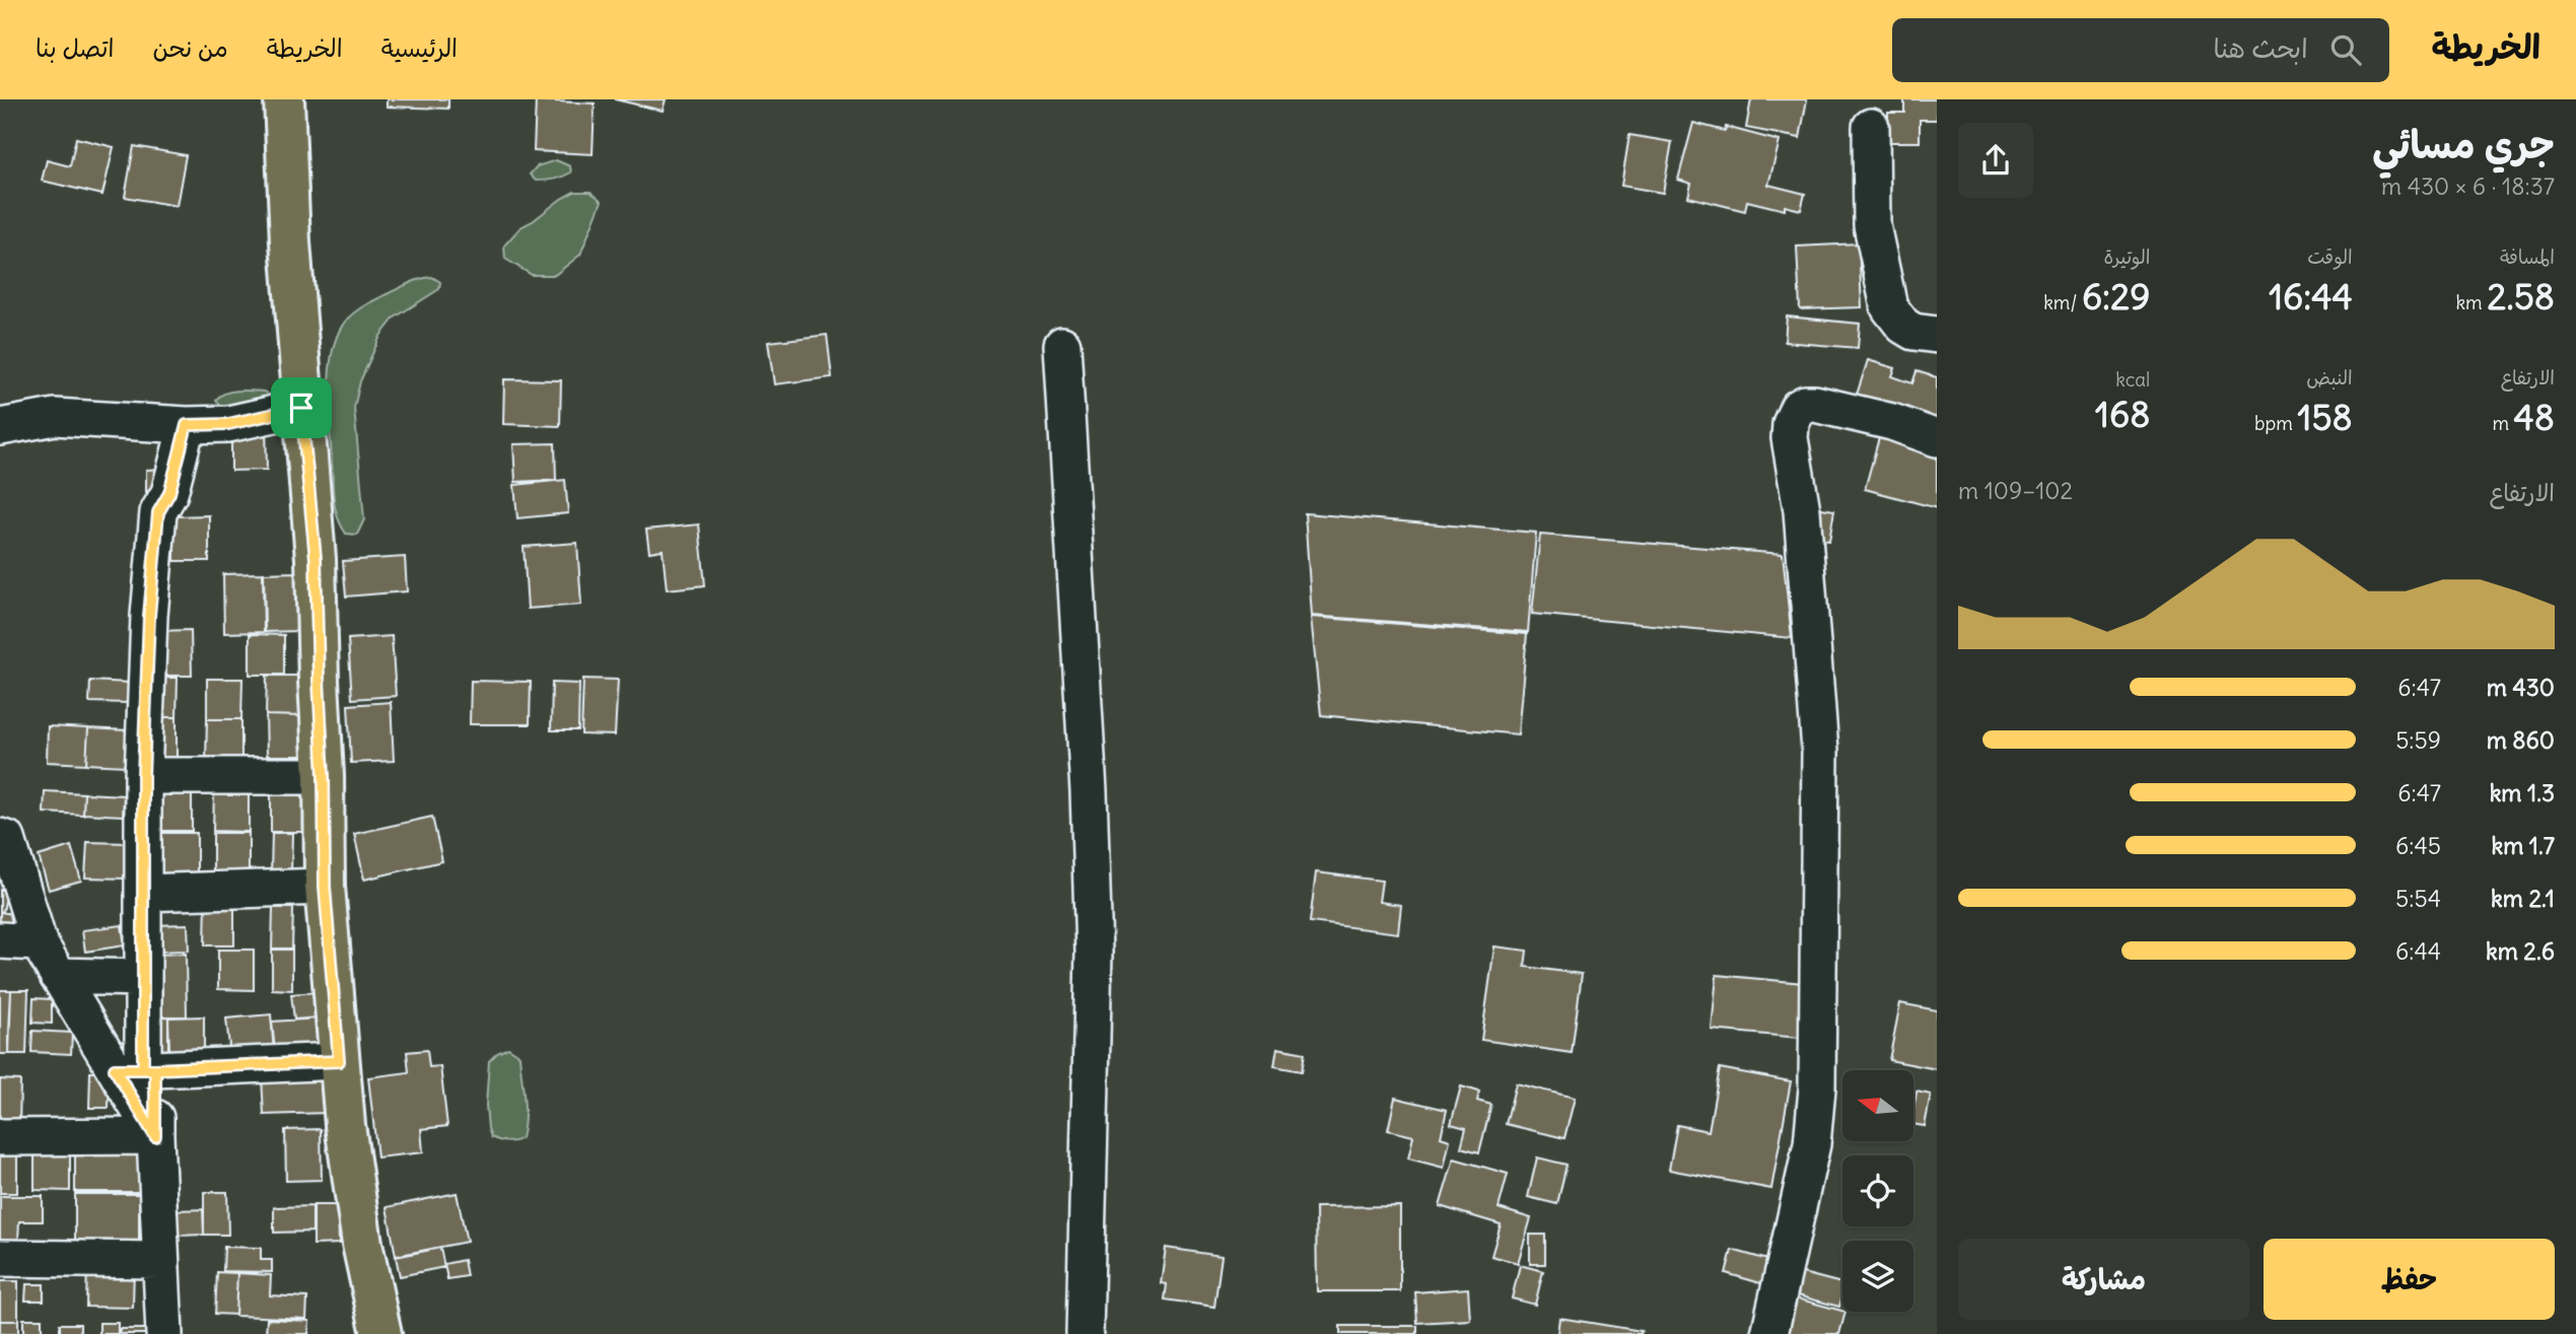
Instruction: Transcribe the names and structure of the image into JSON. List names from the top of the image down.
{
  "north": "left",
  "page": {
    "header": "الخريطة",
    "search": "ابحث هنا",
    "nav": [
      "الرئيسية",
      "الخريطة",
      "من نحن",
      "اتصل بنا"
    ],
    "heading": ["جري مسائي", "18:37 · 6 × 430 m"],
    "stats": [
      ["المسافة", "2.58 km"],
      ["الوقت", "16:44"],
      ["الوتيرة", "6:29 /km"],
      ["الارتفاع", "48 m"],
      ["النبض", "158 bpm"],
      ["kcal", "168"]
    ],
    "chart": ["الارتفاع", "102–109 m"],
    "list": [
      {
        "name": "430 m",
        "note": "6:47"
      },
      {
        "name": "860 m",
        "note": "5:59"
      },
      {
        "name": "1.3 km",
        "note": "6:47"
      },
      {
        "name": "1.7 km",
        "note": "6:45"
      },
      {
        "name": "2.1 km",
        "note": "5:54"
      },
      {
        "name": "2.6 km",
        "note": "6:44"
      }
    ],
    "buttons": ["حفظ", "مشاركة"]
  }
}
